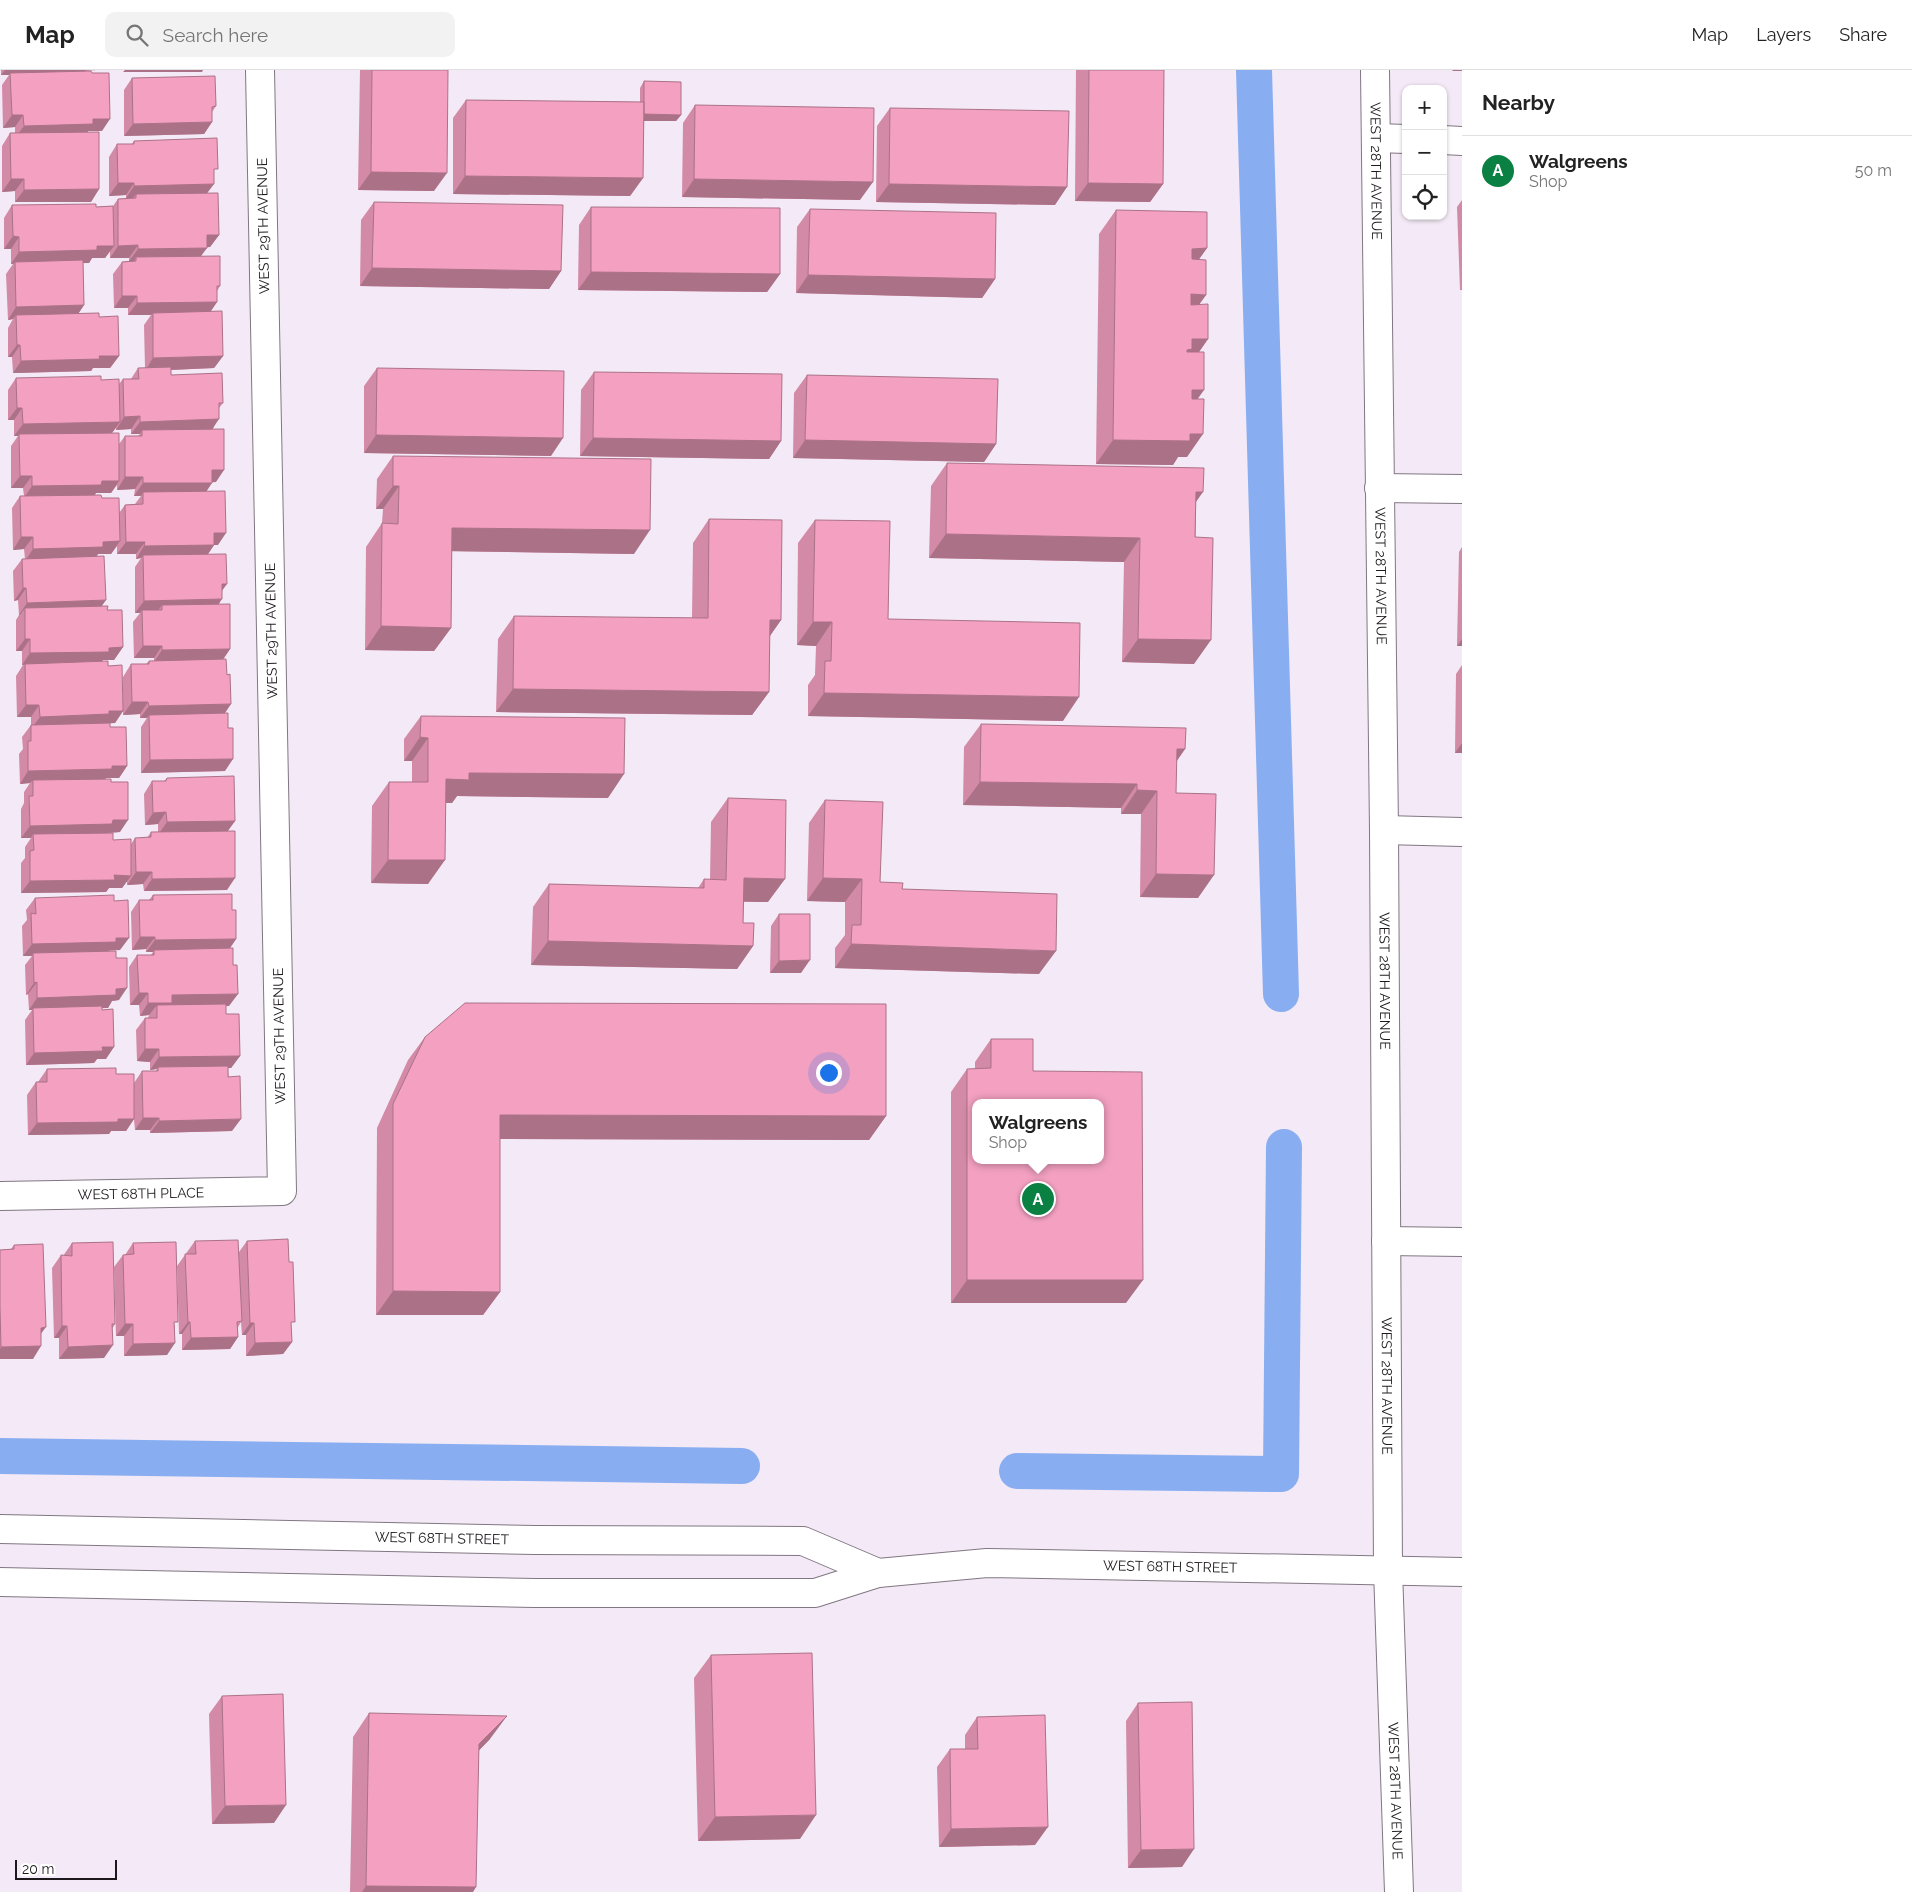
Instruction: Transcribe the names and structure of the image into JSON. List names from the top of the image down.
{
  "streets": {
    "main road": [
      "WEST 28TH AVENUE",
      "WEST 29TH AVENUE",
      "WEST 68TH PLACE",
      "WEST 68TH STREET"
    ]
  },
  "crossings": [
    ["WEST 28TH AVENUE", "WEST 68TH STREET"],
    ["WEST 29TH AVENUE", "WEST 68TH PLACE"]
  ],
  "scale_bar": "20 m",
  "page": {
    "header": "Map",
    "search": "Search here",
    "nav": ["Map", "Layers", "Share"],
    "heading": "Nearby",
    "map_buttons": ["+", "−"],
    "list": [
      {
        "mark": "A",
        "name": "Walgreens",
        "note": "Shop",
        "value": "50 m"
      }
    ],
    "popup": ["Walgreens", "Shop"],
    "pins": "A",
    "scale": "20 m"
  }
}
